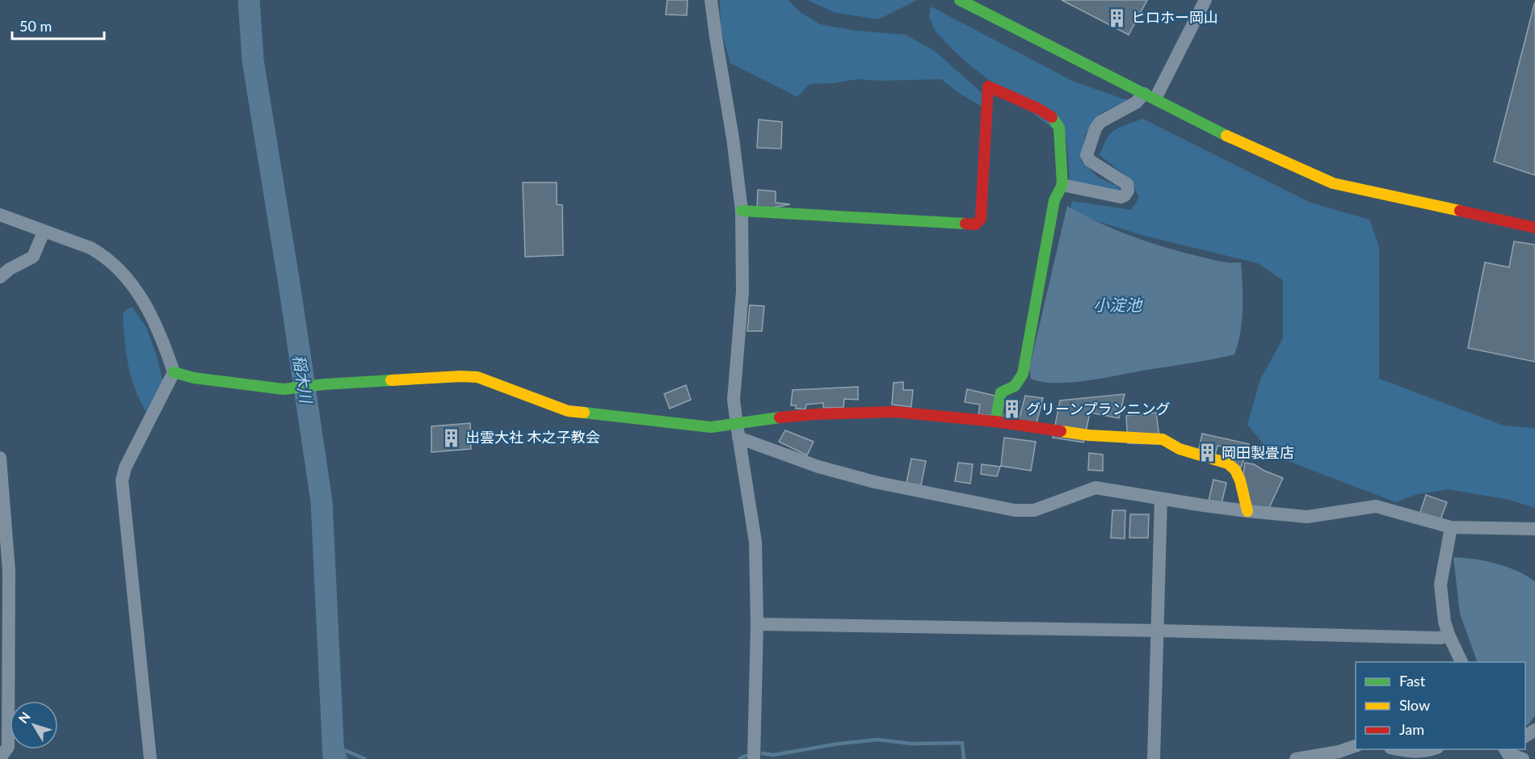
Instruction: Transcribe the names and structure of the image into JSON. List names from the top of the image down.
{
  "water": ["小淀池", "稲木川"],
  "places": {
    "building": [
      "ヒロホー岡山",
      "グリーンプランニング",
      "出雲大社 木之子教会",
      "岡田製畳店"
    ]
  },
  "legend": ["Fast", "Slow", "Jam"],
  "scale_bar": "50 m",
  "north": "top left"
}
